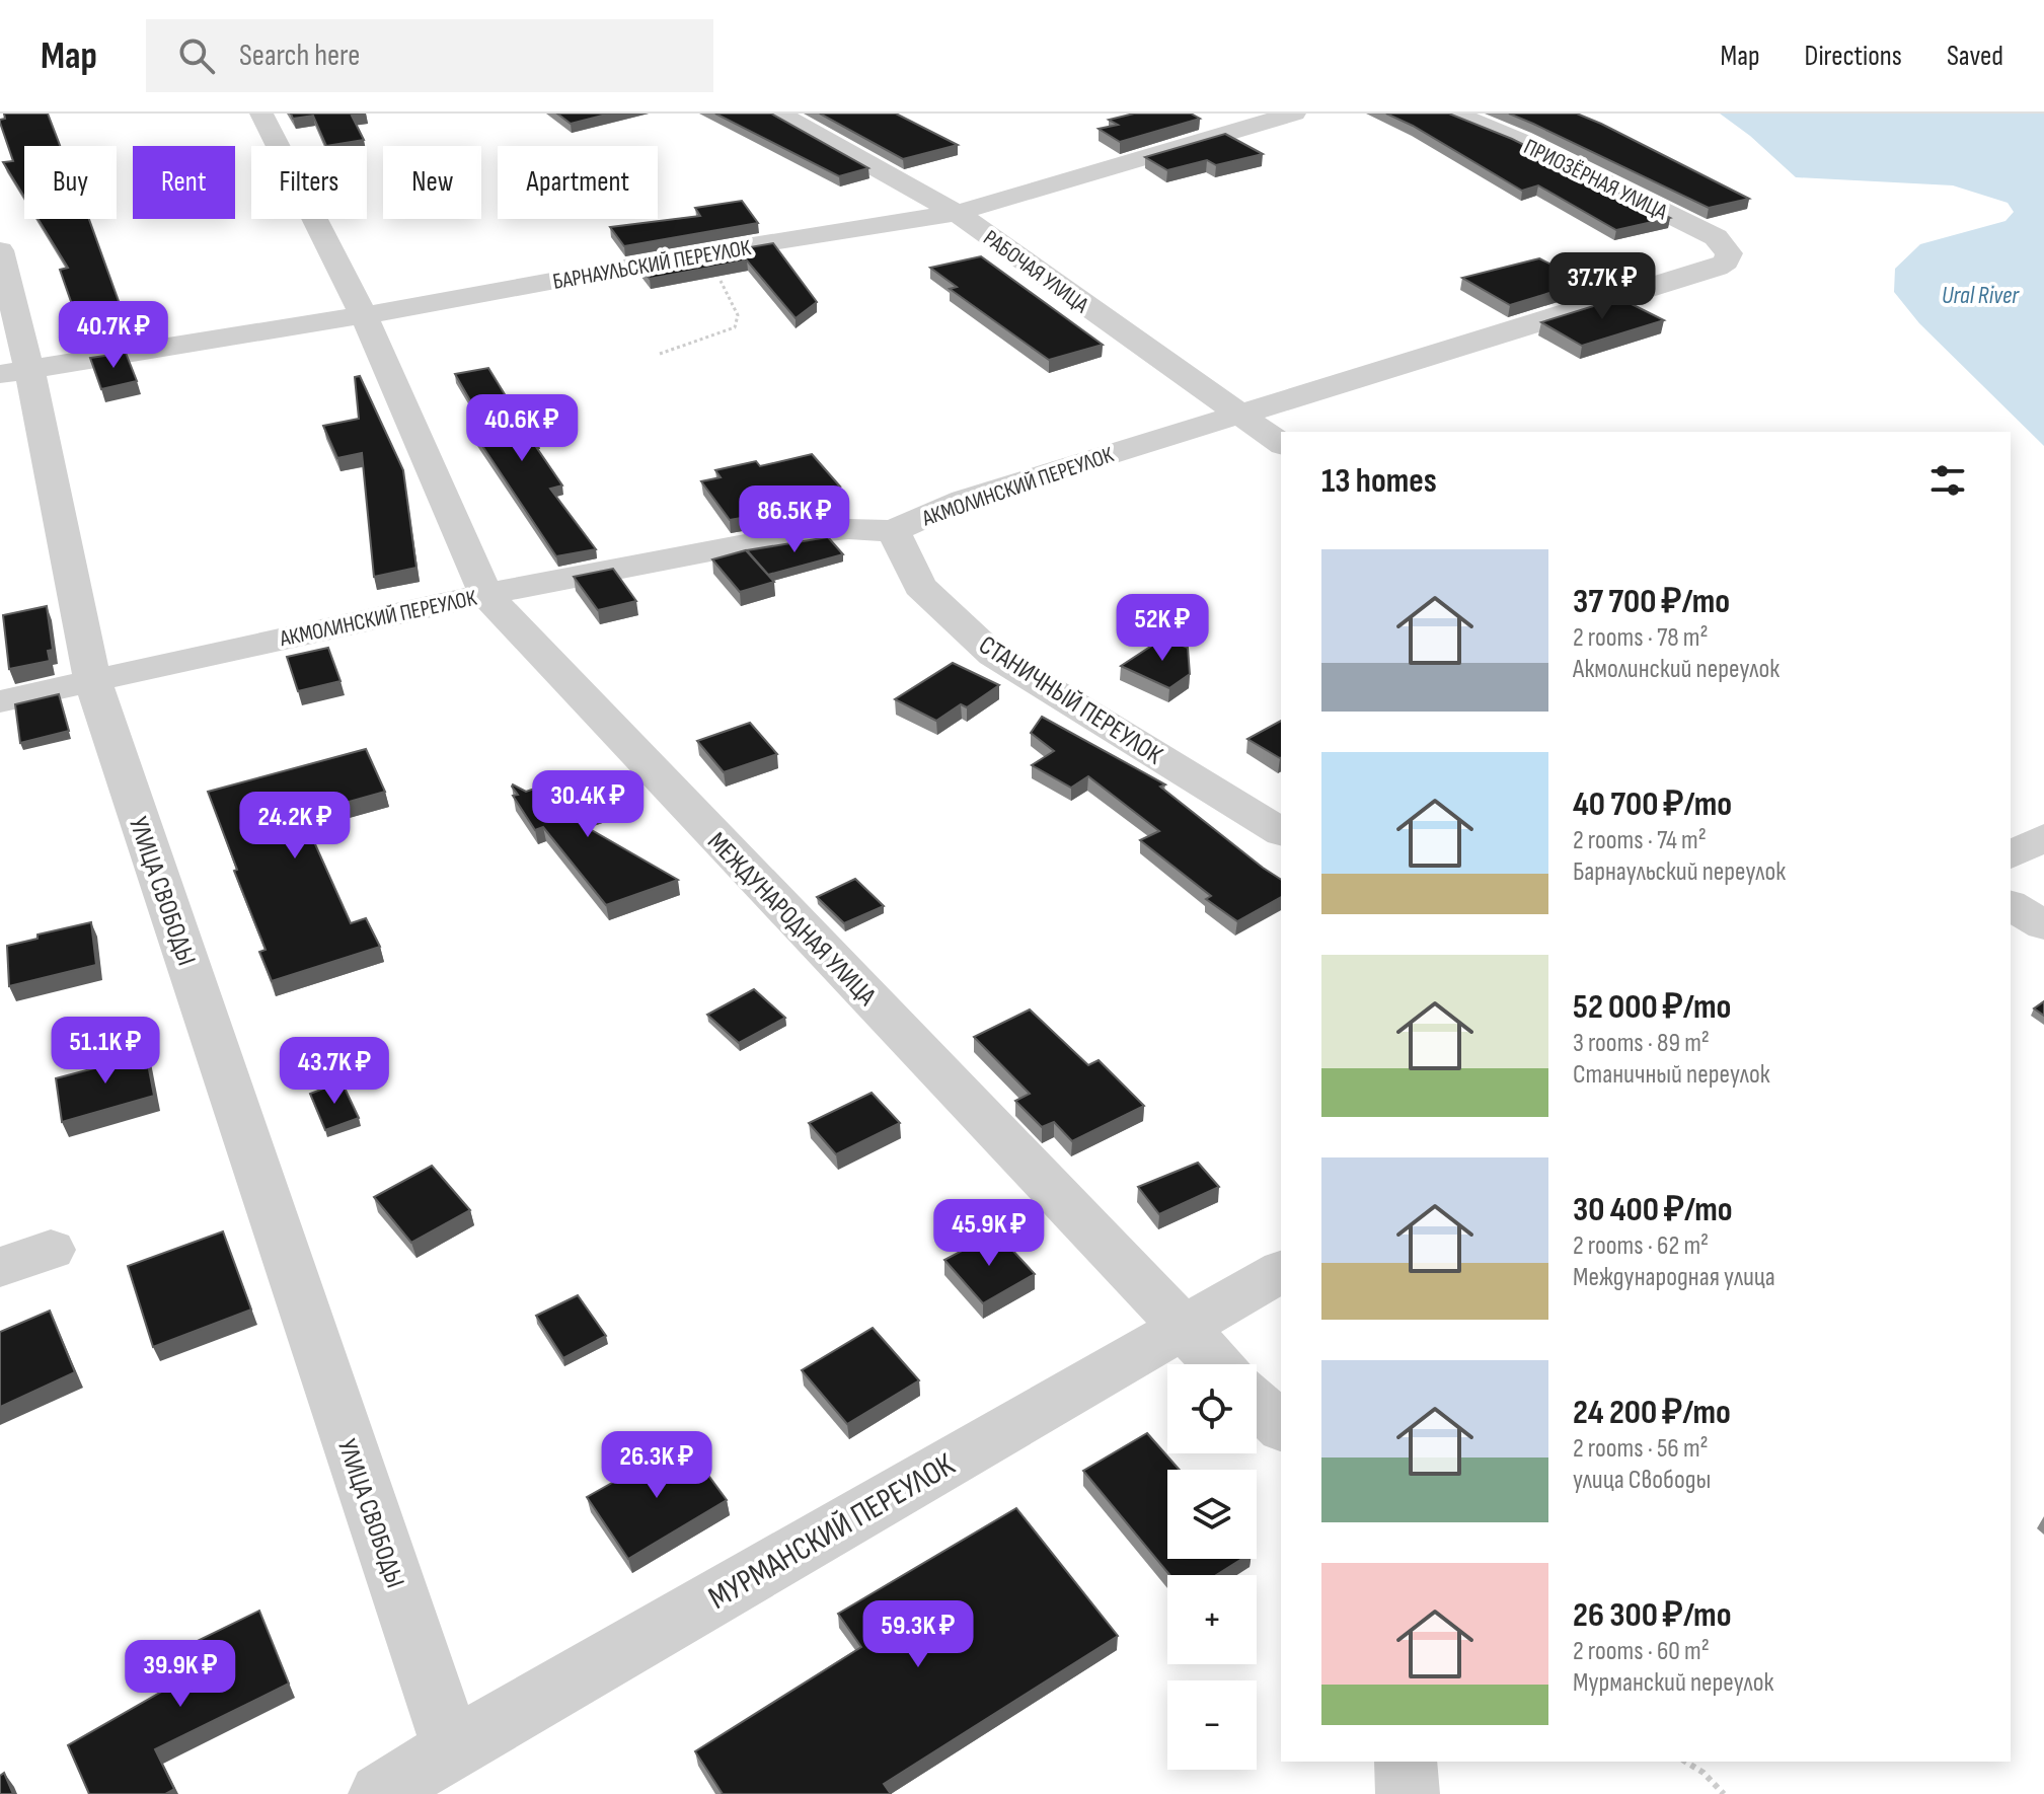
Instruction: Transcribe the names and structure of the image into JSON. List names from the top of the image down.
{
  "streets": {
    "street": [
      "ПРИОЗЁРНАЯ УЛИЦА",
      "БАРНАУЛЬСКИЙ ПЕРЕУЛОК",
      "РАБОЧАЯ УЛИЦА",
      "АКМОЛИНСКИЙ ПЕРЕУЛОК",
      "СТАНИЧНЫЙ ПЕРЕУЛОК",
      "УЛИЦА СВОБОДЫ",
      "МЕЖДУНАРОДНАЯ УЛИЦА",
      "МУРМАНСКИЙ ПЕРЕУЛОК"
    ]
  },
  "crossings": [
    ["ПРИОЗЁРНАЯ УЛИЦА", "АКМОЛИНСКИЙ ПЕРЕУЛОК"],
    ["БАРНАУЛЬСКИЙ ПЕРЕУЛОК", "РАБОЧАЯ УЛИЦА"],
    ["БАРНАУЛЬСКИЙ ПЕРЕУЛОК", "УЛИЦА СВОБОДЫ"],
    ["БАРНАУЛЬСКИЙ ПЕРЕУЛОК", "МЕЖДУНАРОДНАЯ УЛИЦА"],
    ["РАБОЧАЯ УЛИЦА", "АКМОЛИНСКИЙ ПЕРЕУЛОК"],
    ["АКМОЛИНСКИЙ ПЕРЕУЛОК", "СТАНИЧНЫЙ ПЕРЕУЛОК"],
    ["АКМОЛИНСКИЙ ПЕРЕУЛОК", "УЛИЦА СВОБОДЫ"],
    ["АКМОЛИНСКИЙ ПЕРЕУЛОК", "МЕЖДУНАРОДНАЯ УЛИЦА"],
    ["УЛИЦА СВОБОДЫ", "МУРМАНСКИЙ ПЕРЕУЛОК"],
    ["МЕЖДУНАРОДНАЯ УЛИЦА", "МУРМАНСКИЙ ПЕРЕУЛОК"]
  ],
  "water": ["Ural River"],
  "page": {
    "header": "Map",
    "search": "Search here",
    "nav": ["Map", "Directions", "Saved"],
    "chip": [
      "Buy",
      "Rent",
      "Filters",
      "New",
      "Apartment"
    ],
    "price": [
      "37.7K ₽",
      "40.7K ₽",
      "40.6K ₽",
      "86.5K ₽",
      "52K ₽",
      "30.4K ₽",
      "24.2K ₽",
      "51.1K ₽",
      "43.7K ₽",
      "45.9K ₽",
      "26.3K ₽",
      "59.3K ₽",
      "39.9K ₽"
    ],
    "heading": "13 homes",
    "list": [
      {
        "name": "37 700 ₽/mo",
        "note": "2 rooms · 78 m² · Акмолинский переулок"
      },
      {
        "name": "40 700 ₽/mo",
        "note": "2 rooms · 74 m² · Барнаульский переулок"
      },
      {
        "name": "52 000 ₽/mo",
        "note": "3 rooms · 89 m² · Станичный переулок"
      },
      {
        "name": "30 400 ₽/mo",
        "note": "2 rooms · 62 m² · Международная улица"
      },
      {
        "name": "24 200 ₽/mo",
        "note": "2 rooms · 56 m² · улица Свободы"
      },
      {
        "name": "26 300 ₽/mo",
        "note": "2 rooms · 60 m² · Мурманский переулок"
      }
    ],
    "map_buttons": ["+", "−"]
  }
}
